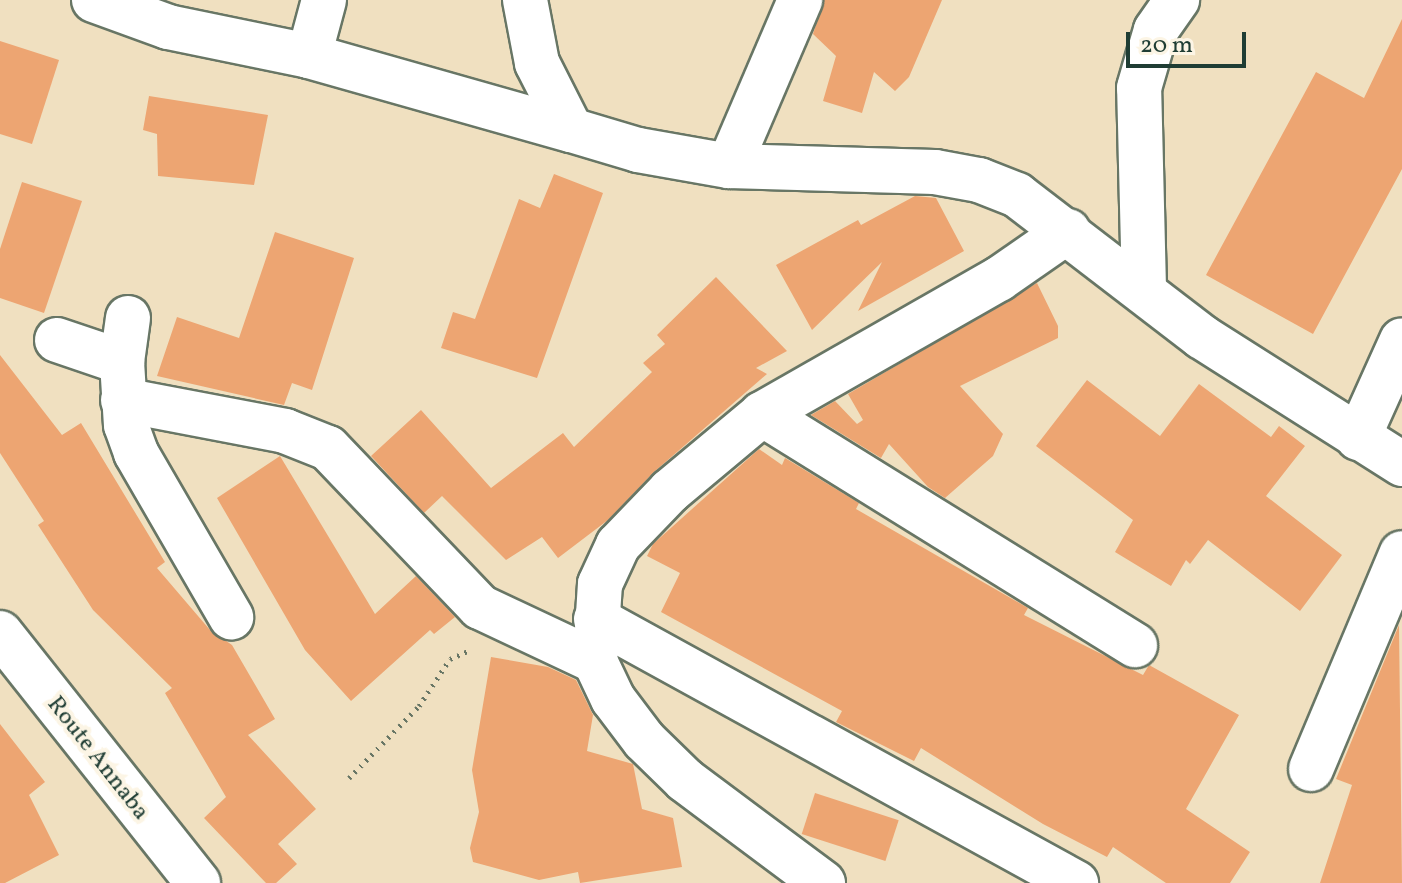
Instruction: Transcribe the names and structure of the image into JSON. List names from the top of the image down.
{
  "streets": {
    "street": ["Route Annaba"]
  },
  "scale_bar": "20 m"
}
